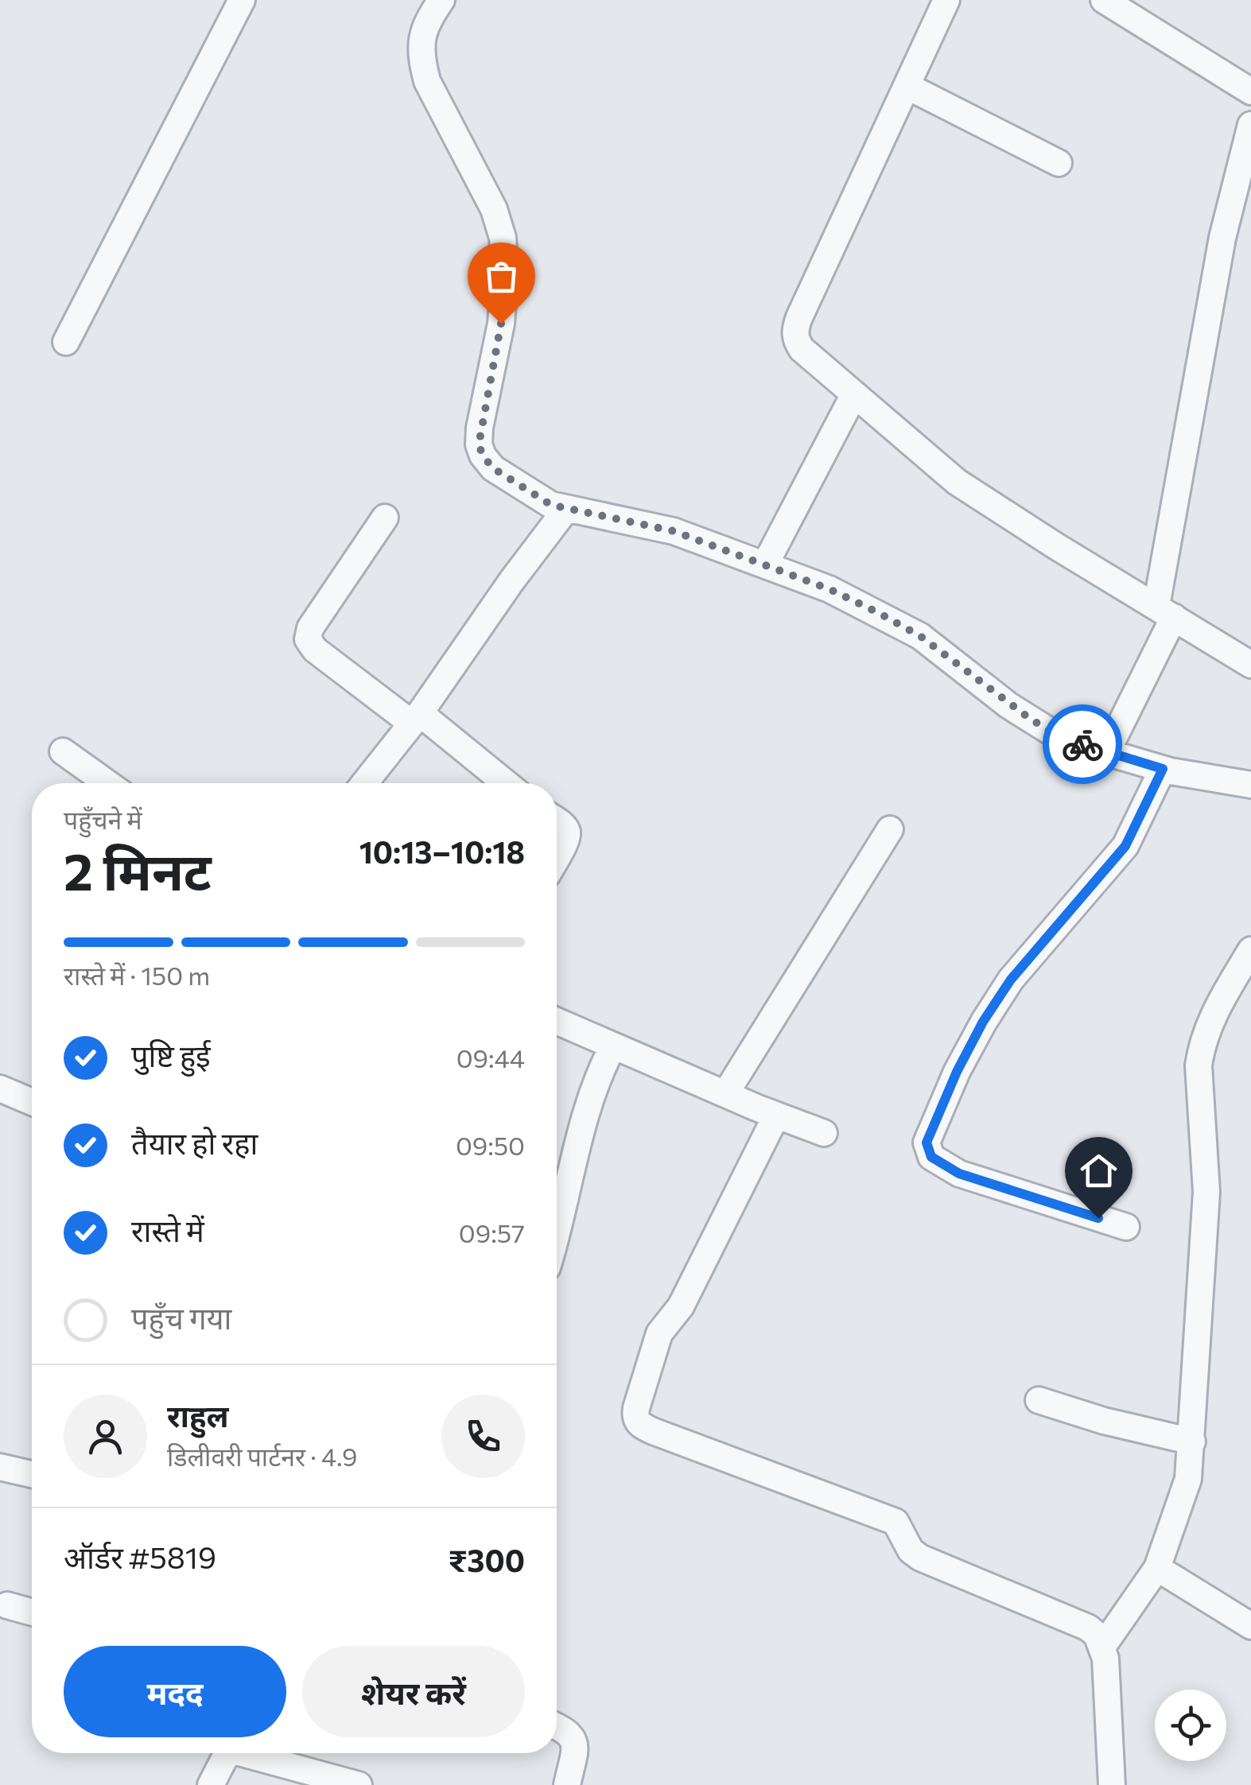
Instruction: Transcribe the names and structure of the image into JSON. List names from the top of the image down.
{
  "page": {
    "heading": ["2 मिनट", "पहुँचने में", "10:13–10:18"],
    "panel": [
      "राहुल",
      "डिलीवरी पार्टनर · 4.9",
      "ऑर्डर #5819",
      "₹300"
    ],
    "bar": "रास्ते में · 150 m",
    "list": [
      ["पुष्टि हुई", "09:44"],
      ["तैयार हो रहा", "09:50"],
      ["रास्ते में", "09:57"],
      "पहुँच गया"
    ],
    "buttons": ["मदद", "शेयर करें"]
  }
}
